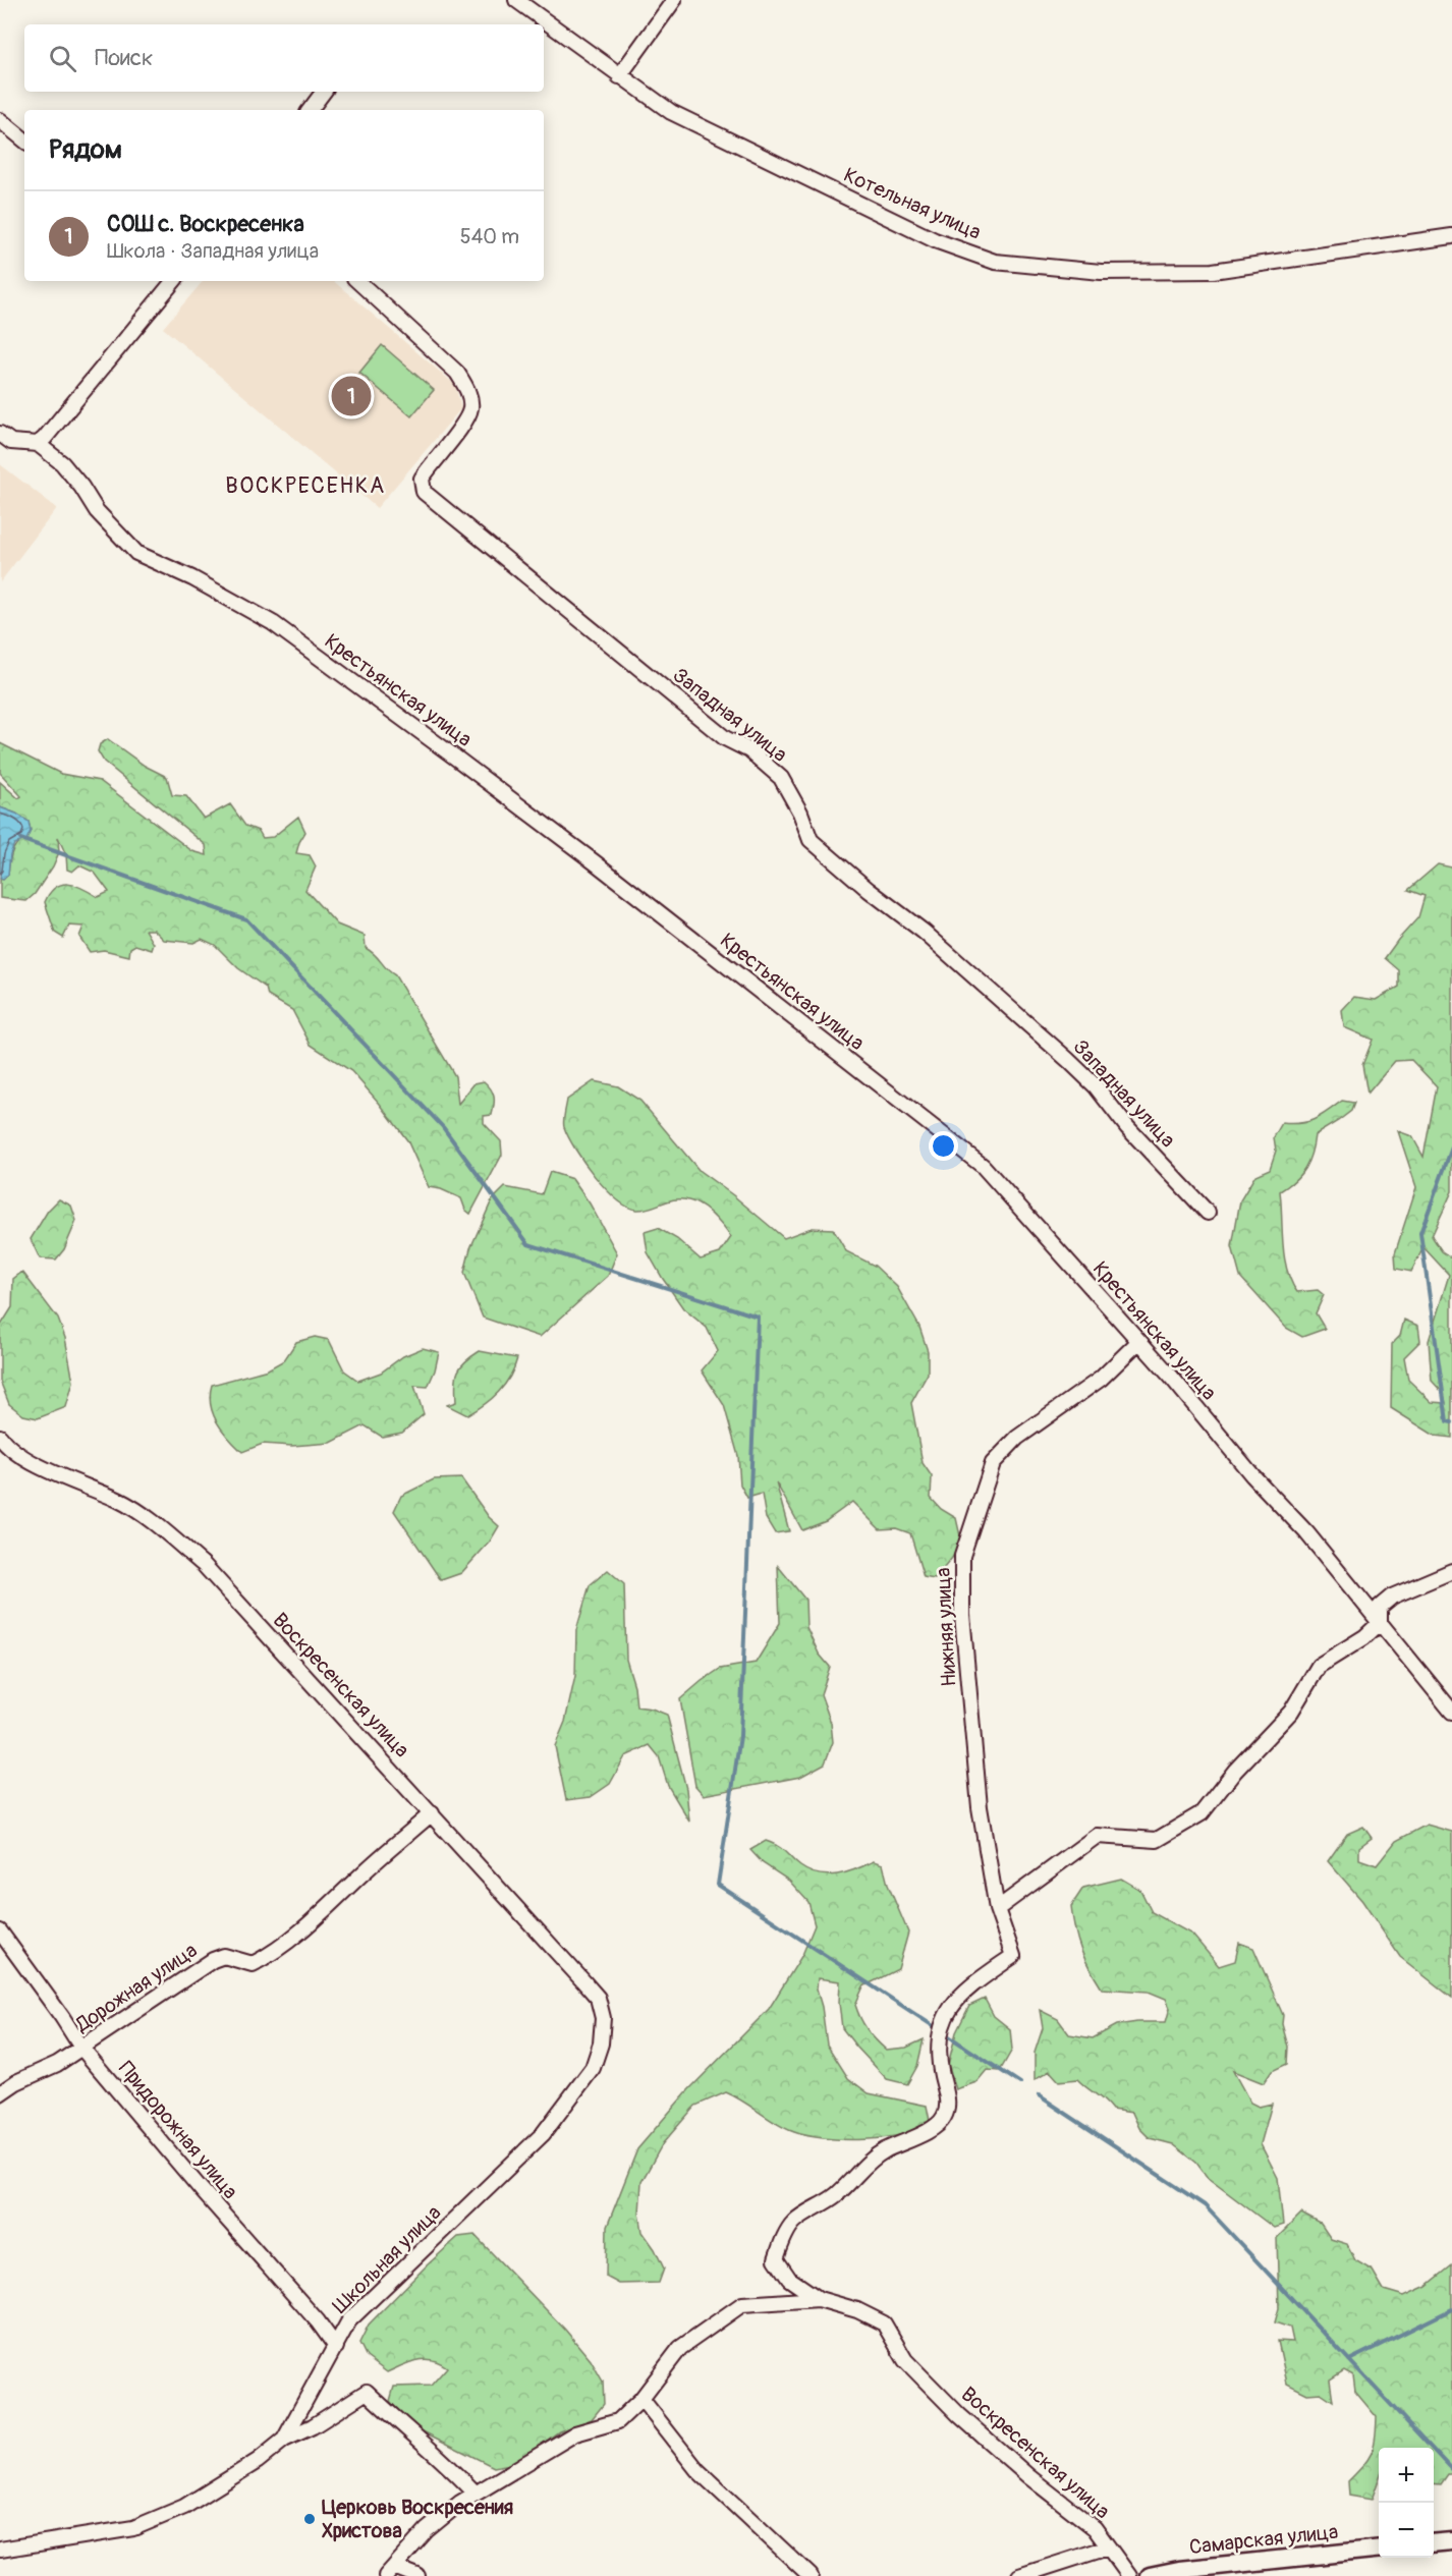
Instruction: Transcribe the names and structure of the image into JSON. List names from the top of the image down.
{
  "streets": {
    "main road": ["Самарская улица"],
    "street": [
      "Котельная улица",
      "Крестьянская улица",
      "Западная улица",
      "Нижняя улица",
      "Воскресенская улица",
      "Дорожная улица",
      "Придорожная улица",
      "Школьная улица"
    ]
  },
  "crossings": [
    ["Крестьянская улица", "Нижняя улица"],
    ["Нижняя улица", "Воскресенская улица"],
    ["Воскресенская улица", "Дорожная улица"],
    ["Воскресенская улица", "Школьная улица"],
    ["Дорожная улица", "Придорожная улица"],
    ["Придорожная улица", "Школьная улица"]
  ],
  "districts": ["ВОСКРЕСЕНКА"],
  "places": ["Церковь Воскресения Христова"],
  "page": {
    "search": "Поиск",
    "heading": "Рядом",
    "list": [
      {
        "mark": "1",
        "name": "СОШ с. Воскресенка",
        "note": "Школа · Западная улица",
        "value": "540 m"
      }
    ],
    "pins": "1",
    "map_buttons": ["+", "−"]
  }
}
